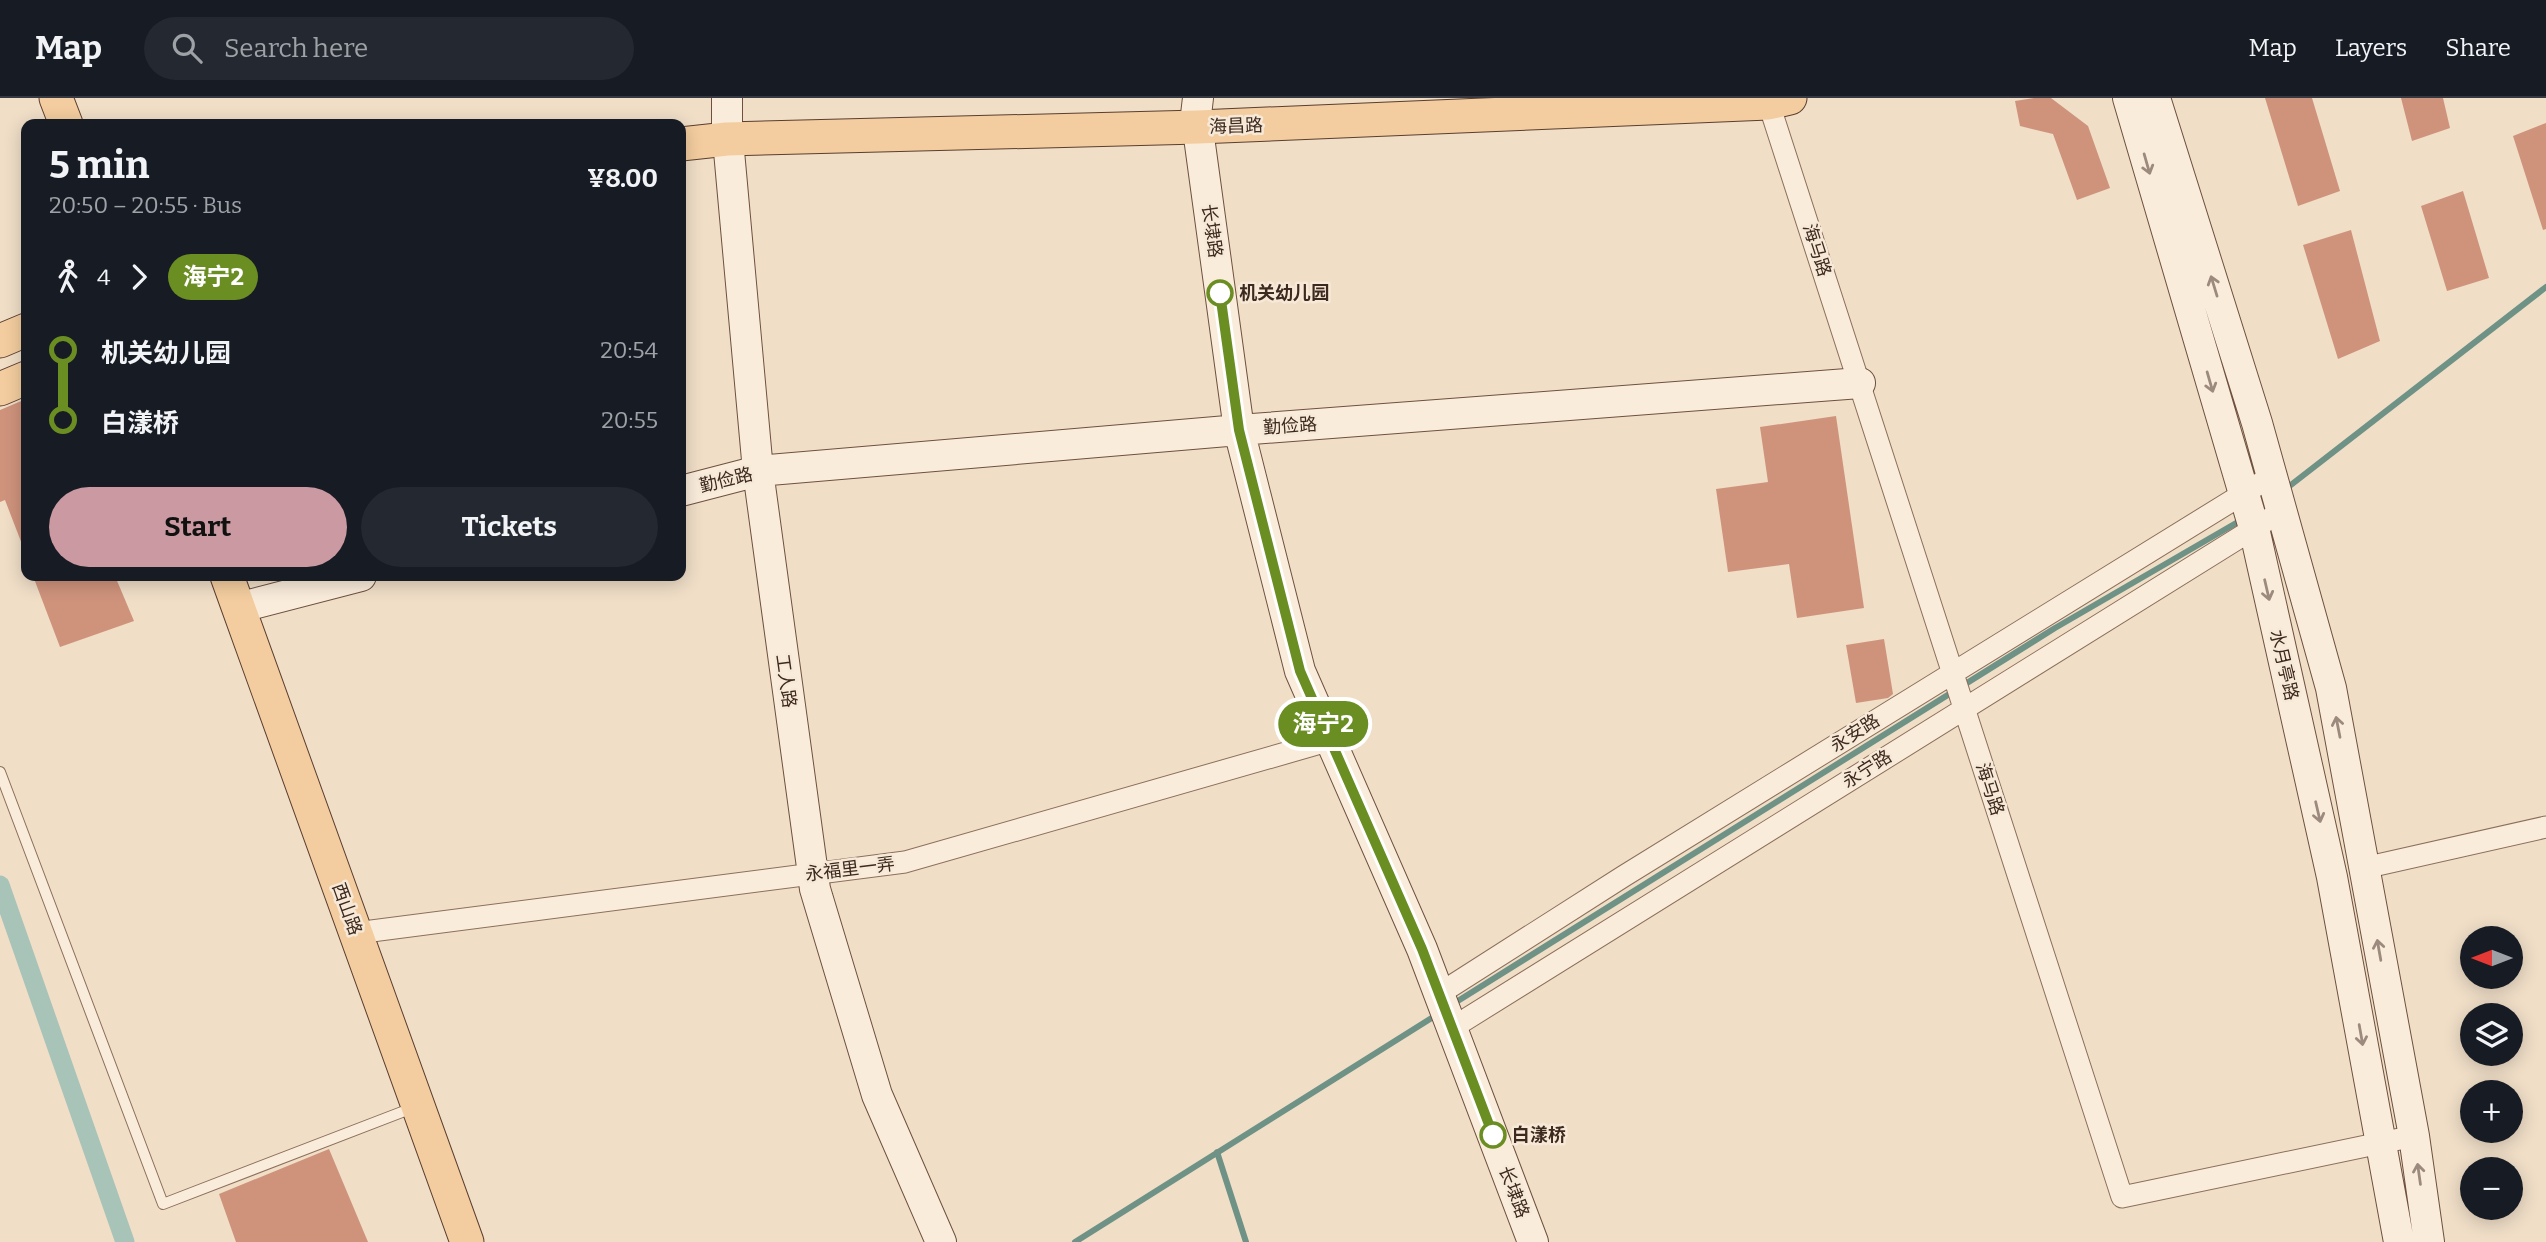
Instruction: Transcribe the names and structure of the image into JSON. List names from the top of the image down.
{
  "streets": {
    "main road": ["海昌路", "西山路"],
    "street": [
      "长埭路",
      "海马路",
      "勤俭路",
      "水月亭路",
      "工人路",
      "永安路",
      "永宁路",
      "永福里一弄"
    ]
  },
  "crossings": [
    ["海昌路", "长埭路"],
    ["海昌路", "海马路"],
    ["海昌路", "工人路"],
    ["长埭路", "勤俭路"],
    ["长埭路", "永安路"],
    ["长埭路", "永宁路"],
    ["长埭路", "永福里一弄"],
    ["海马路", "勤俭路"],
    ["海马路", "水月亭路"],
    ["海马路", "永安路"],
    ["海马路", "永宁路"],
    ["勤俭路", "工人路"],
    ["水月亭路", "永安路"],
    ["水月亭路", "永宁路"],
    ["工人路", "永福里一弄"],
    ["永安路", "永宁路"],
    ["永福里一弄", "西山路"]
  ],
  "places": ["机关幼儿园", "白漾桥"],
  "lines": ["bus line 海宁2"],
  "north": "left",
  "page": {
    "header": "Map",
    "search": "Search here",
    "nav": ["Map", "Layers", "Share"],
    "on_map": "海宁2",
    "heading": ["5 min", "20:50 – 20:55 · Bus", "¥8.00"],
    "legs": ["4", "海宁2"],
    "list": [
      {
        "name": "机关幼儿园",
        "value": "20:54"
      },
      {
        "name": "白漾桥",
        "value": "20:55"
      }
    ],
    "buttons": ["Start", "Tickets"],
    "map_buttons": ["+", "−"]
  }
}
